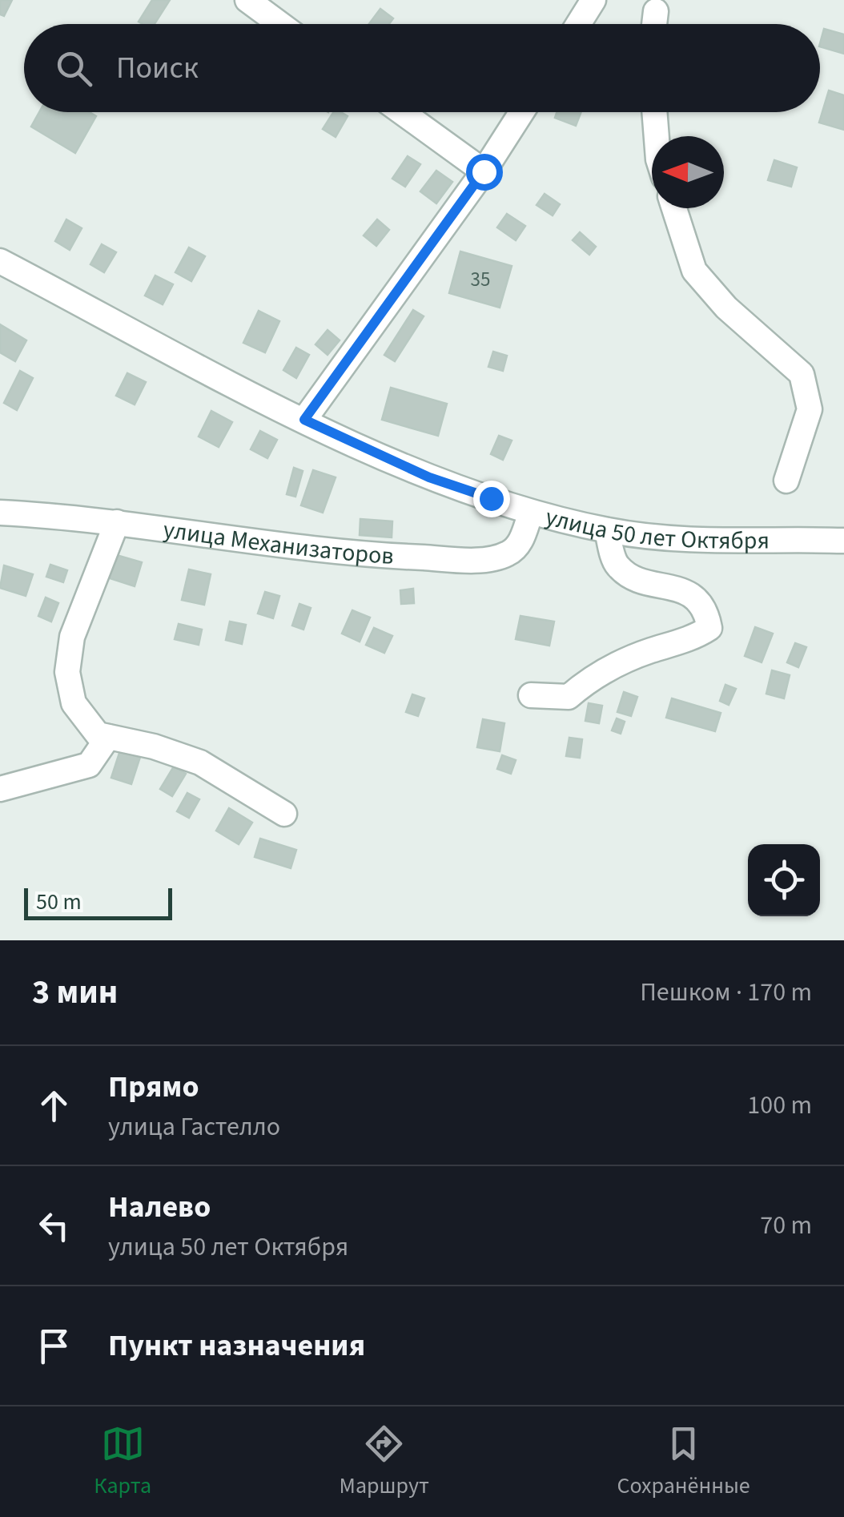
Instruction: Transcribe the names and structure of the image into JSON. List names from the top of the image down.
{
  "streets": {
    "street": ["улица 50 лет Октября", "улица Механизаторов"]
  },
  "crossings": [
    ["улица 50 лет Октября", "улица Механизаторов"]
  ],
  "house_numbers": ["35"],
  "scale_bar": "50 m",
  "north": "left",
  "page": {
    "search": "Поиск",
    "scale": "50 m",
    "heading": ["3 мин", "Пешком · 170 m"],
    "list": [
      ["Прямо", "улица Гастелло", "100 m"],
      ["Налево", "улица 50 лет Октября", "70 m"],
      "Пункт назначения"
    ],
    "nav": ["Карта", "Маршрут", "Сохранённые"]
  }
}
